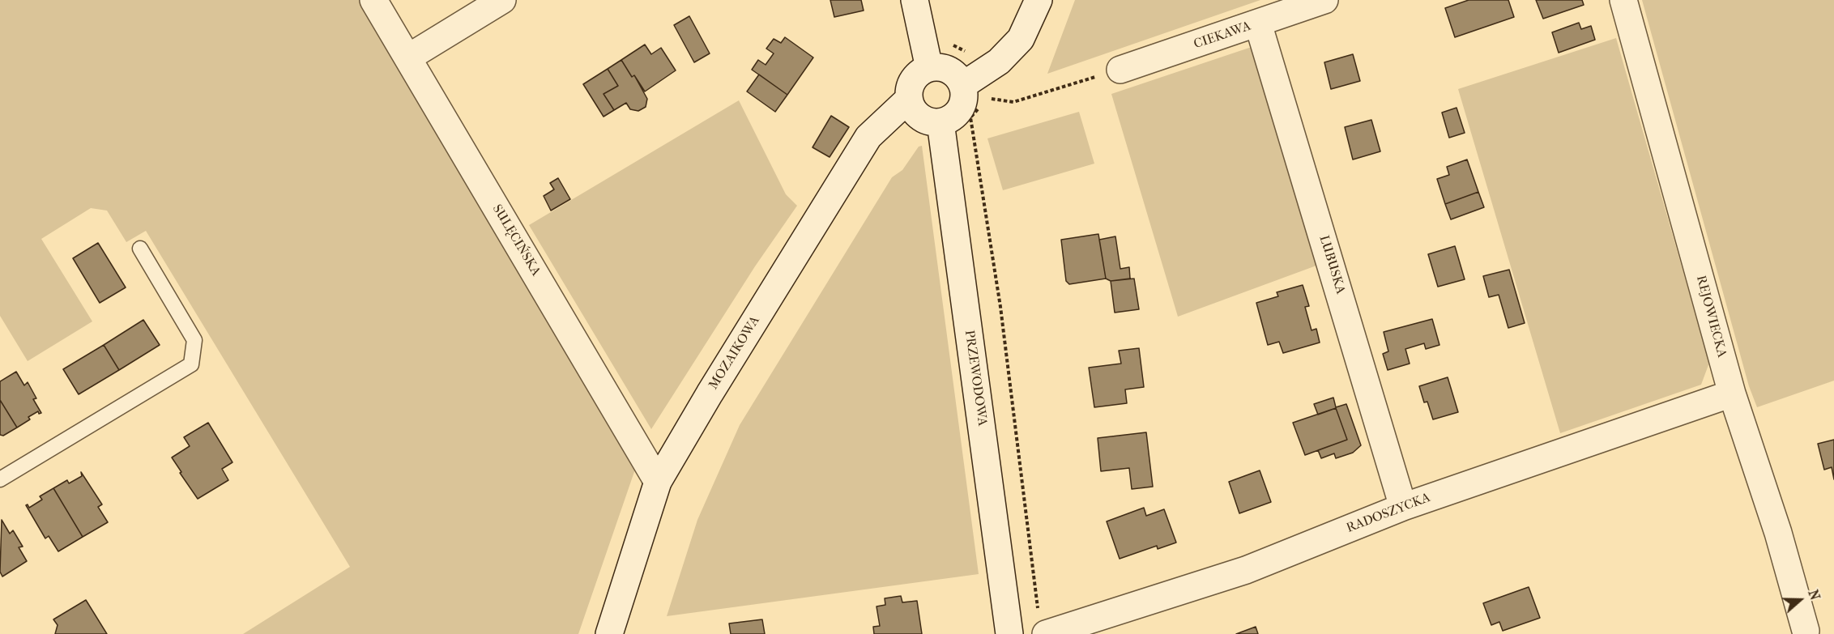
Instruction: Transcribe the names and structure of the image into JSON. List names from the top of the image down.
{
  "streets": {
    "street": [
      "CIEKAWA",
      "SULĘCIŃSKA",
      "LUBUSKA",
      "REJOWIECKA",
      "MOZAIKOWA",
      "PRZEWODOWA",
      "RADOSZYCKA"
    ]
  },
  "crossings": [
    ["CIEKAWA", "LUBUSKA"],
    ["SULĘCIŃSKA", "MOZAIKOWA"],
    ["LUBUSKA", "RADOSZYCKA"],
    ["REJOWIECKA", "RADOSZYCKA"],
    ["MOZAIKOWA", "PRZEWODOWA"]
  ],
  "north": "right"
}
